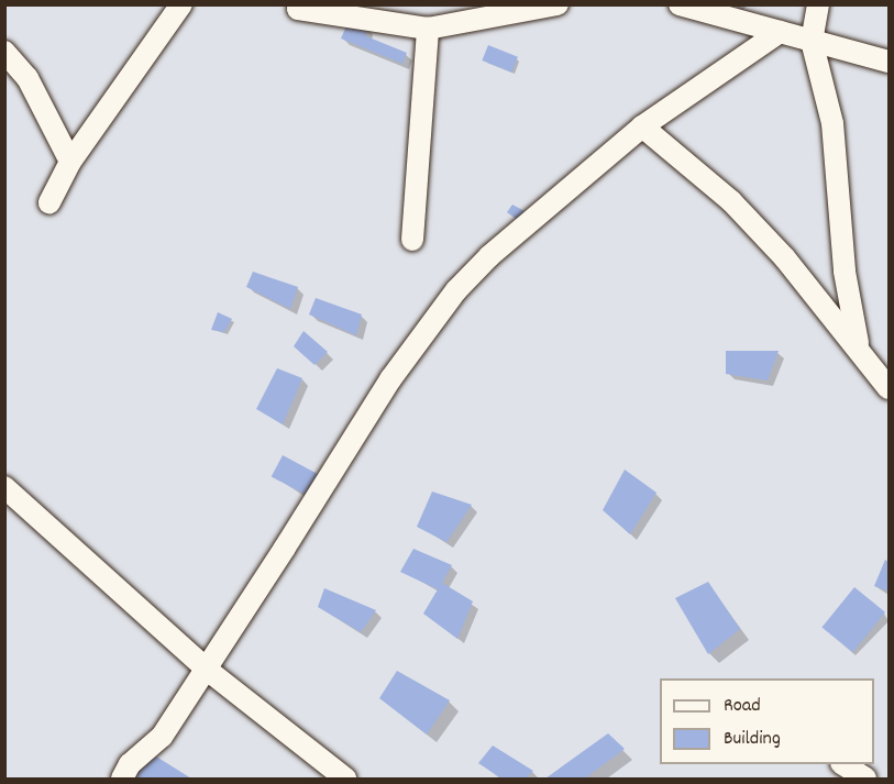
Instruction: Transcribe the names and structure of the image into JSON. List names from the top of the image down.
{
  "legend": ["Road", "Building"]
}
